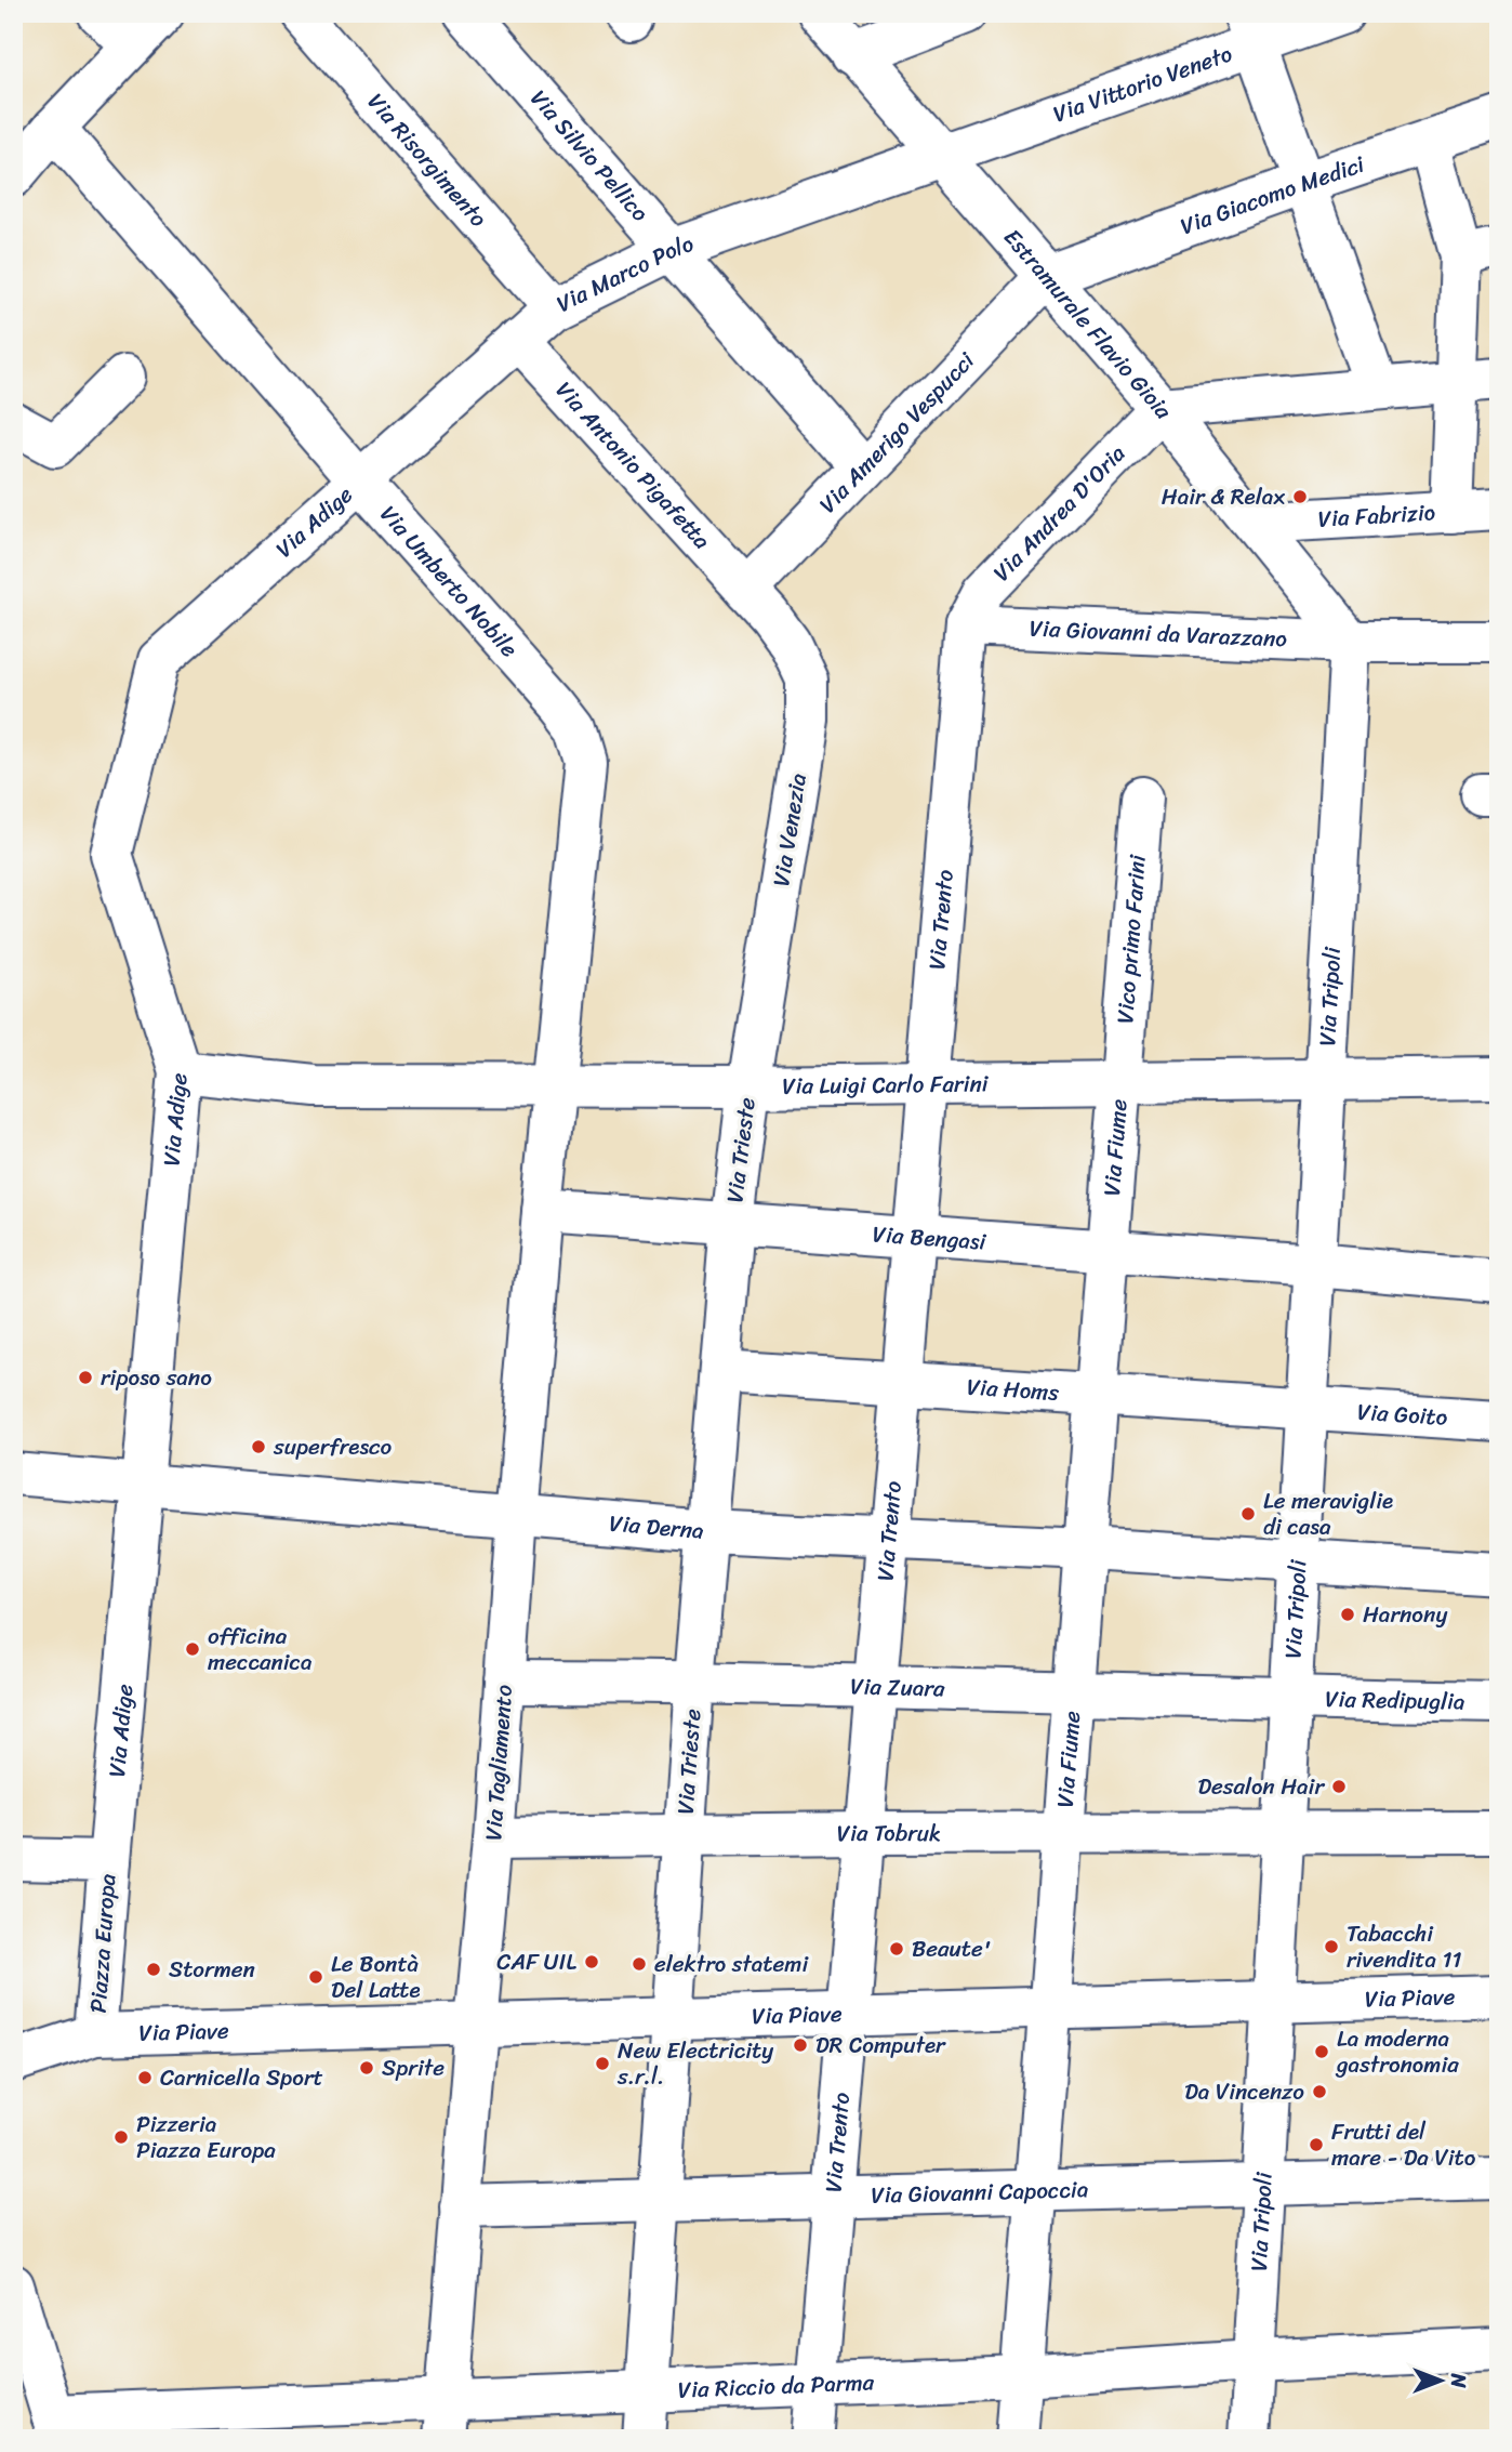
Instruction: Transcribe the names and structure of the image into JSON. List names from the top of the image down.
{
  "streets": {
    "street": [
      "Via Vittorio Veneto",
      "Via Silvio Pellico",
      "Via Risorgimento",
      "Via Giacomo Medici",
      "Via Marco Polo",
      "Estramurale Flavio Gioia",
      "Via Amerigo Vespucci",
      "Via Antonio Pigafetta",
      "Via Andrea D'Oria",
      "Via Fabrizio",
      "Via Adige",
      "Via Umberto Nobile",
      "Via Giovanni da Varazzano",
      "Via Venezia",
      "Via Trento",
      "Vico primo Farini",
      "Via Tripoli",
      "Via Luigi Carlo Farini",
      "Via Fiume",
      "Via Trieste",
      "Via Bengasi",
      "Via Homs",
      "Via Goito",
      "Via Derna",
      "Via Zuara",
      "Via Redipuglia",
      "Via Tagliamento",
      "Via Tobruk",
      "Piazza Europa",
      "Via Piave",
      "Via Giovanni Capoccia",
      "Via Riccio da Parma"
    ]
  },
  "crossings": [
    ["Via Vittorio Veneto", "Via Marco Polo"],
    ["Via Vittorio Veneto", "Estramurale Flavio Gioia"],
    ["Via Silvio Pellico", "Via Marco Polo"],
    ["Via Silvio Pellico", "Via Amerigo Vespucci"],
    ["Via Risorgimento", "Via Marco Polo"],
    ["Via Giacomo Medici", "Estramurale Flavio Gioia"],
    ["Via Giacomo Medici", "Via Amerigo Vespucci"],
    ["Via Marco Polo", "Estramurale Flavio Gioia"],
    ["Via Marco Polo", "Via Antonio Pigafetta"],
    ["Via Marco Polo", "Via Adige"],
    ["Via Marco Polo", "Via Umberto Nobile"],
    ["Estramurale Flavio Gioia", "Via Amerigo Vespucci"],
    ["Estramurale Flavio Gioia", "Via Andrea D'Oria"],
    ["Estramurale Flavio Gioia", "Via Fabrizio"],
    ["Estramurale Flavio Gioia", "Via Giovanni da Varazzano"],
    ["Estramurale Flavio Gioia", "Via Tripoli"],
    ["Via Amerigo Vespucci", "Via Antonio Pigafetta"],
    ["Via Amerigo Vespucci", "Via Venezia"],
    ["Via Antonio Pigafetta", "Via Venezia"],
    ["Via Andrea D'Oria", "Via Giovanni da Varazzano"],
    ["Via Andrea D'Oria", "Via Trento"],
    ["Via Adige", "Via Umberto Nobile"],
    ["Via Adige", "Via Luigi Carlo Farini"],
    ["Via Adige", "Via Derna"],
    ["Via Adige", "Piazza Europa"],
    ["Via Umberto Nobile", "Via Luigi Carlo Farini"],
    ["Via Umberto Nobile", "Via Tagliamento"],
    ["Via Giovanni da Varazzano", "Via Trento"],
    ["Via Giovanni da Varazzano", "Via Tripoli"],
    ["Via Venezia", "Via Luigi Carlo Farini"],
    ["Via Venezia", "Via Trieste"],
    ["Via Trento", "Via Luigi Carlo Farini"],
    ["Via Trento", "Via Bengasi"],
    ["Via Trento", "Via Homs"],
    ["Via Trento", "Via Derna"],
    ["Via Trento", "Via Zuara"],
    ["Via Trento", "Via Tobruk"],
    ["Via Trento", "Via Piave"],
    ["Via Trento", "Via Giovanni Capoccia"],
    ["Via Trento", "Via Riccio da Parma"],
    ["Vico primo Farini", "Via Luigi Carlo Farini"],
    ["Vico primo Farini", "Via Fiume"],
    ["Via Tripoli", "Via Luigi Carlo Farini"],
    ["Via Tripoli", "Via Bengasi"],
    ["Via Tripoli", "Via Homs"],
    ["Via Tripoli", "Via Goito"],
    ["Via Tripoli", "Via Derna"],
    ["Via Tripoli", "Via Zuara"],
    ["Via Tripoli", "Via Redipuglia"],
    ["Via Tripoli", "Via Tobruk"],
    ["Via Tripoli", "Via Piave"],
    ["Via Tripoli", "Via Giovanni Capoccia"],
    ["Via Tripoli", "Via Riccio da Parma"],
    ["Via Luigi Carlo Farini", "Via Fiume"],
    ["Via Luigi Carlo Farini", "Via Trieste"],
    ["Via Luigi Carlo Farini", "Via Tagliamento"],
    ["Via Fiume", "Via Bengasi"],
    ["Via Fiume", "Via Homs"],
    ["Via Fiume", "Via Derna"],
    ["Via Fiume", "Via Zuara"],
    ["Via Fiume", "Via Tobruk"],
    ["Via Fiume", "Via Piave"],
    ["Via Fiume", "Via Giovanni Capoccia"],
    ["Via Fiume", "Via Riccio da Parma"],
    ["Via Trieste", "Via Bengasi"],
    ["Via Trieste", "Via Homs"],
    ["Via Trieste", "Via Derna"],
    ["Via Trieste", "Via Zuara"],
    ["Via Trieste", "Via Tobruk"],
    ["Via Trieste", "Via Piave"],
    ["Via Trieste", "Via Giovanni Capoccia"],
    ["Via Trieste", "Via Riccio da Parma"],
    ["Via Bengasi", "Via Tagliamento"],
    ["Via Homs", "Via Goito"],
    ["Via Derna", "Via Tagliamento"],
    ["Via Zuara", "Via Redipuglia"],
    ["Via Zuara", "Via Tagliamento"],
    ["Via Tagliamento", "Via Tobruk"],
    ["Via Tagliamento", "Via Piave"],
    ["Via Tagliamento", "Via Giovanni Capoccia"],
    ["Via Tagliamento", "Via Riccio da Parma"],
    ["Piazza Europa", "Via Piave"]
  ],
  "places": [
    "Hair & Relax",
    "riposo sano",
    "superfresco",
    "Le meraviglie di casa",
    "Harnony",
    "officina meccanica",
    "Desalon Hair",
    "Tabacchi rivendita 11",
    "Beaute'",
    "CAF UIL",
    "elektro statemi",
    "Stormen",
    "Le Bontà Del Latte",
    "DR Computer",
    "La moderna gastronomia",
    "New Electricity s.r.l.",
    "Sprite",
    "Carnicella Sport",
    "Da Vincenzo",
    "Pizzeria Piazza Europa",
    "Frutti del mare - Da Vito"
  ],
  "north": "right"
}
